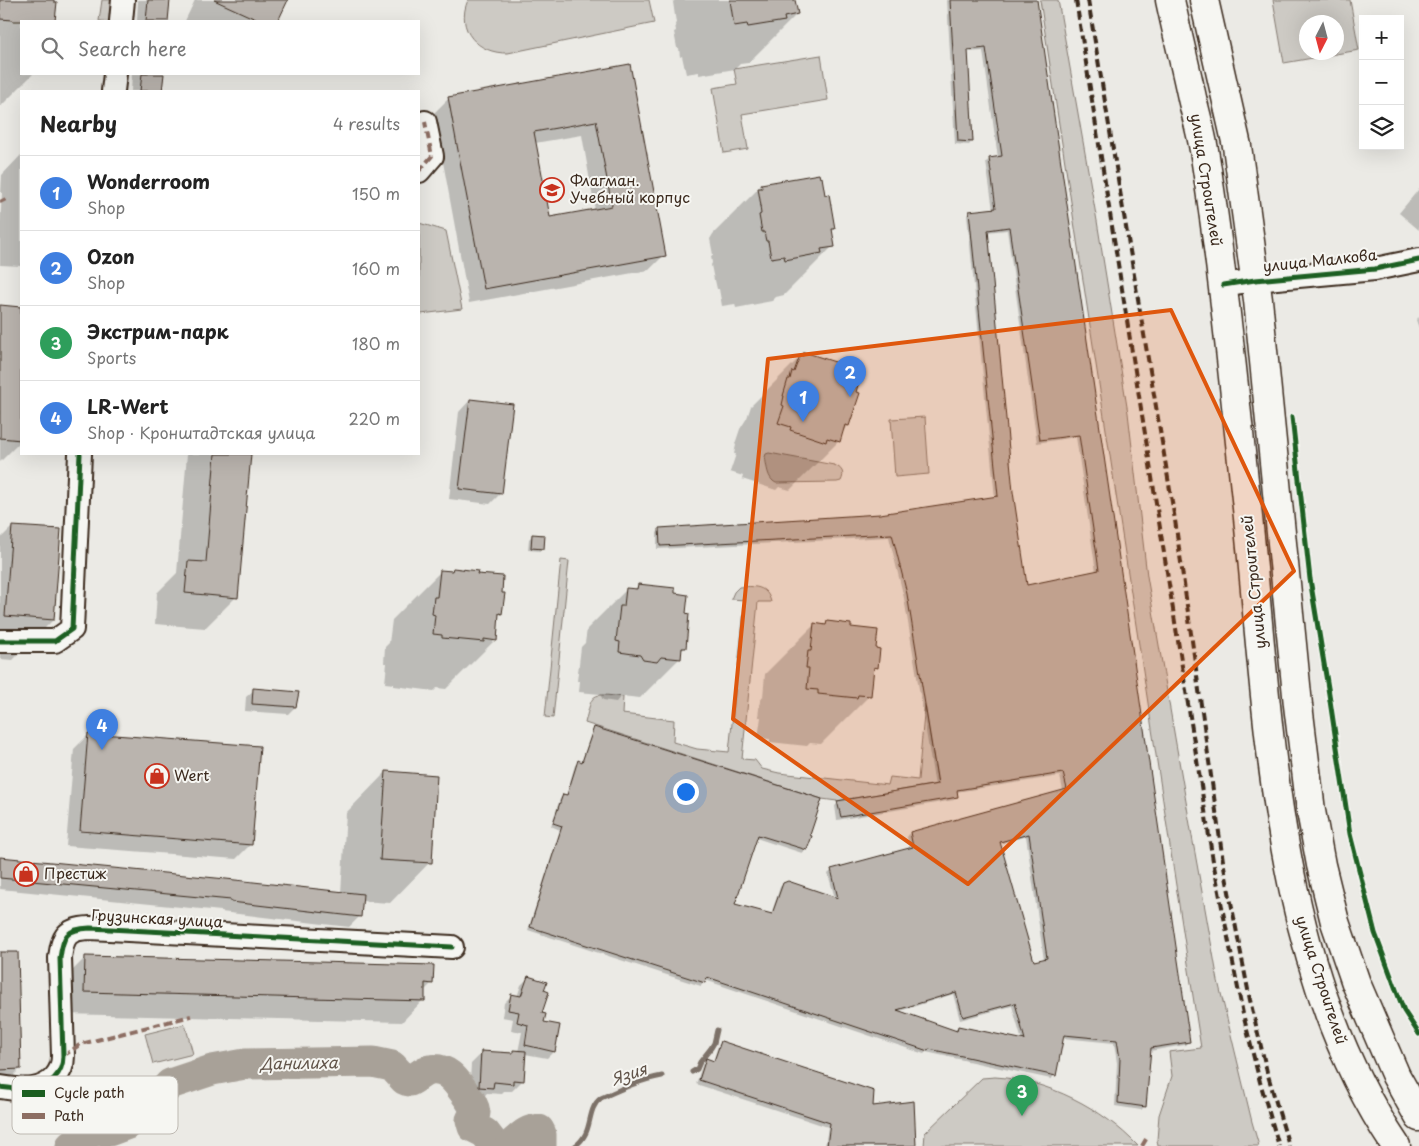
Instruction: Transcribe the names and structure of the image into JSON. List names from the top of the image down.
{
  "streets": {
    "main road": ["улица Строителей"],
    "street": ["улица Малкова", "Грузинская улица"]
  },
  "crossings": [
    ["улица Строителей", "улица Малкова"]
  ],
  "water": ["Данилиха", "Язия"],
  "places": {
    "school or university": ["Флагман. Учебный корпус"],
    "shop": ["Wert", "Престиж"]
  },
  "legend": ["Cycle path", "Path"],
  "north": "bottom",
  "page": {
    "map_buttons": ["+", "−"],
    "search": "Search here",
    "heading": ["Nearby", "4 results"],
    "list": [
      {
        "mark": "1",
        "name": "Wonderroom",
        "note": "Shop",
        "value": "150 m"
      },
      {
        "mark": "2",
        "name": "Ozon",
        "note": "Shop",
        "value": "160 m"
      },
      {
        "mark": "3",
        "name": "Экстрим-парк",
        "note": "Sports",
        "value": "180 m"
      },
      {
        "mark": "4",
        "name": "LR-Wert",
        "note": "Shop · Кронштадтская улица",
        "value": "220 m"
      }
    ],
    "pins": [
      "2",
      "1",
      "4",
      "3"
    ]
  }
}
